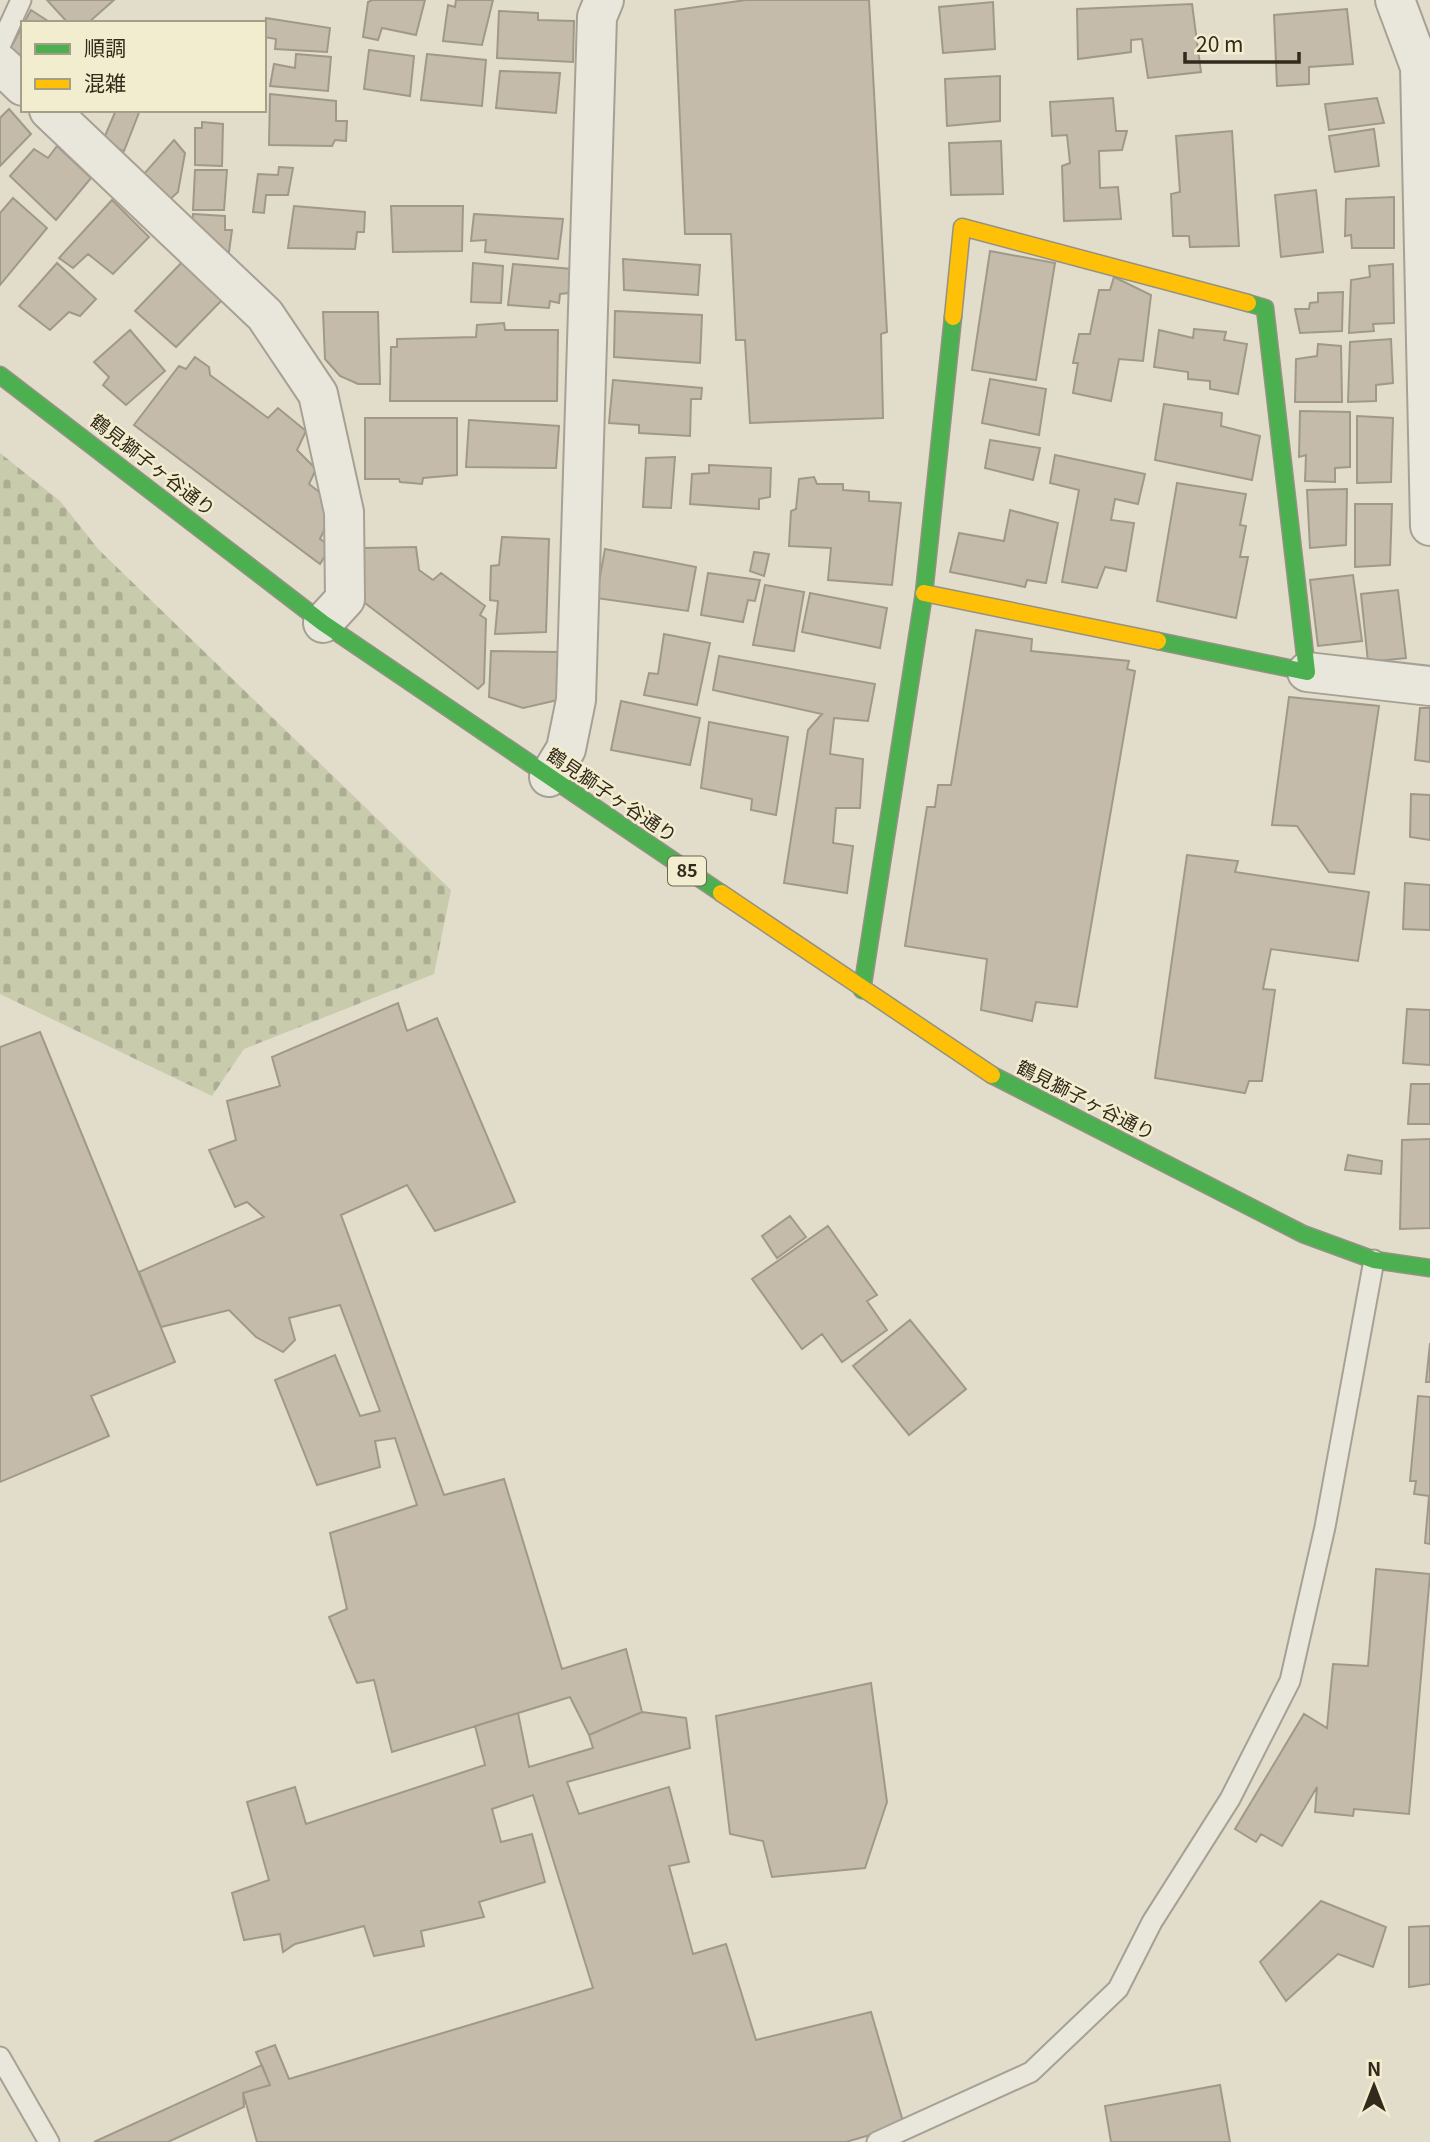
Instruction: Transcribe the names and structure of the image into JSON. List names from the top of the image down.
{
  "streets": {
    "street": ["鶴見獅子ヶ谷通り", "85"]
  },
  "legend": ["順調", "混雑"],
  "scale_bar": "20 m",
  "north": "top"
}
